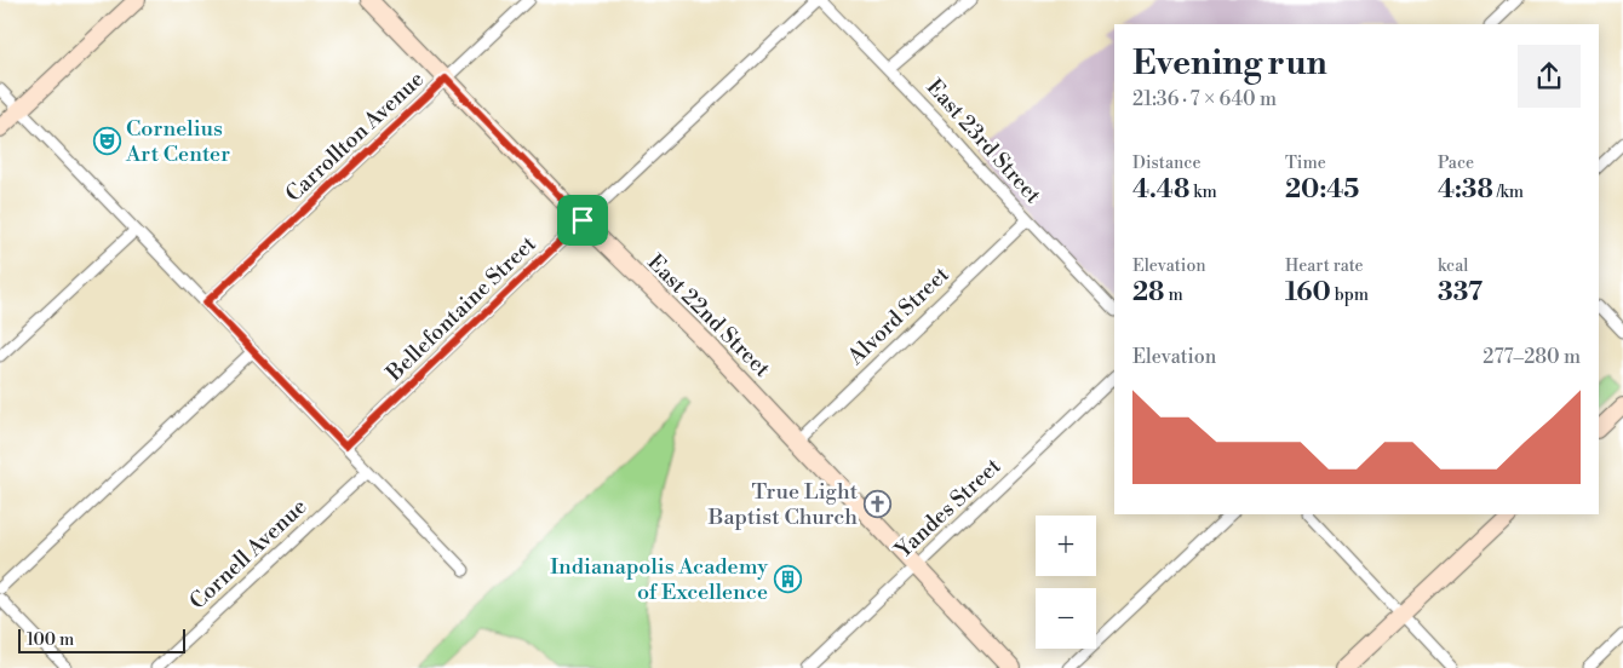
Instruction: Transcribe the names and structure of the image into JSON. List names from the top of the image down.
{
  "streets": {
    "main road": ["East 22nd Street"],
    "street": [
      "Carrollton Avenue",
      "East 23rd Street",
      "Bellefontaine Street",
      "Alvord Street",
      "Yandes Street",
      "Cornell Avenue"
    ]
  },
  "crossings": [
    ["Carrollton Avenue", "East 22nd Street"],
    ["East 23rd Street", "Bellefontaine Street"],
    ["East 23rd Street", "Alvord Street"],
    ["Bellefontaine Street", "East 22nd Street"],
    ["East 22nd Street", "Alvord Street"],
    ["East 22nd Street", "Yandes Street"]
  ],
  "places": {
    "theatre": ["Cornelius Art Center"],
    "church": ["True Light Baptist Church"],
    "building": ["Indianapolis Academy of Excellence"]
  },
  "scale_bar": "100 m",
  "page": {
    "heading": ["Evening run", "21:36 · 7 × 640 m"],
    "stats": [
      ["Distance", "4.48 km"],
      ["Time", "20:45"],
      ["Pace", "4:38 /km"],
      ["Elevation", "28 m"],
      ["Heart rate", "160 bpm"],
      ["kcal", "337"]
    ],
    "chart": ["Elevation", "277–280 m"],
    "map_buttons": ["+", "−"],
    "scale": "100 m"
  }
}
